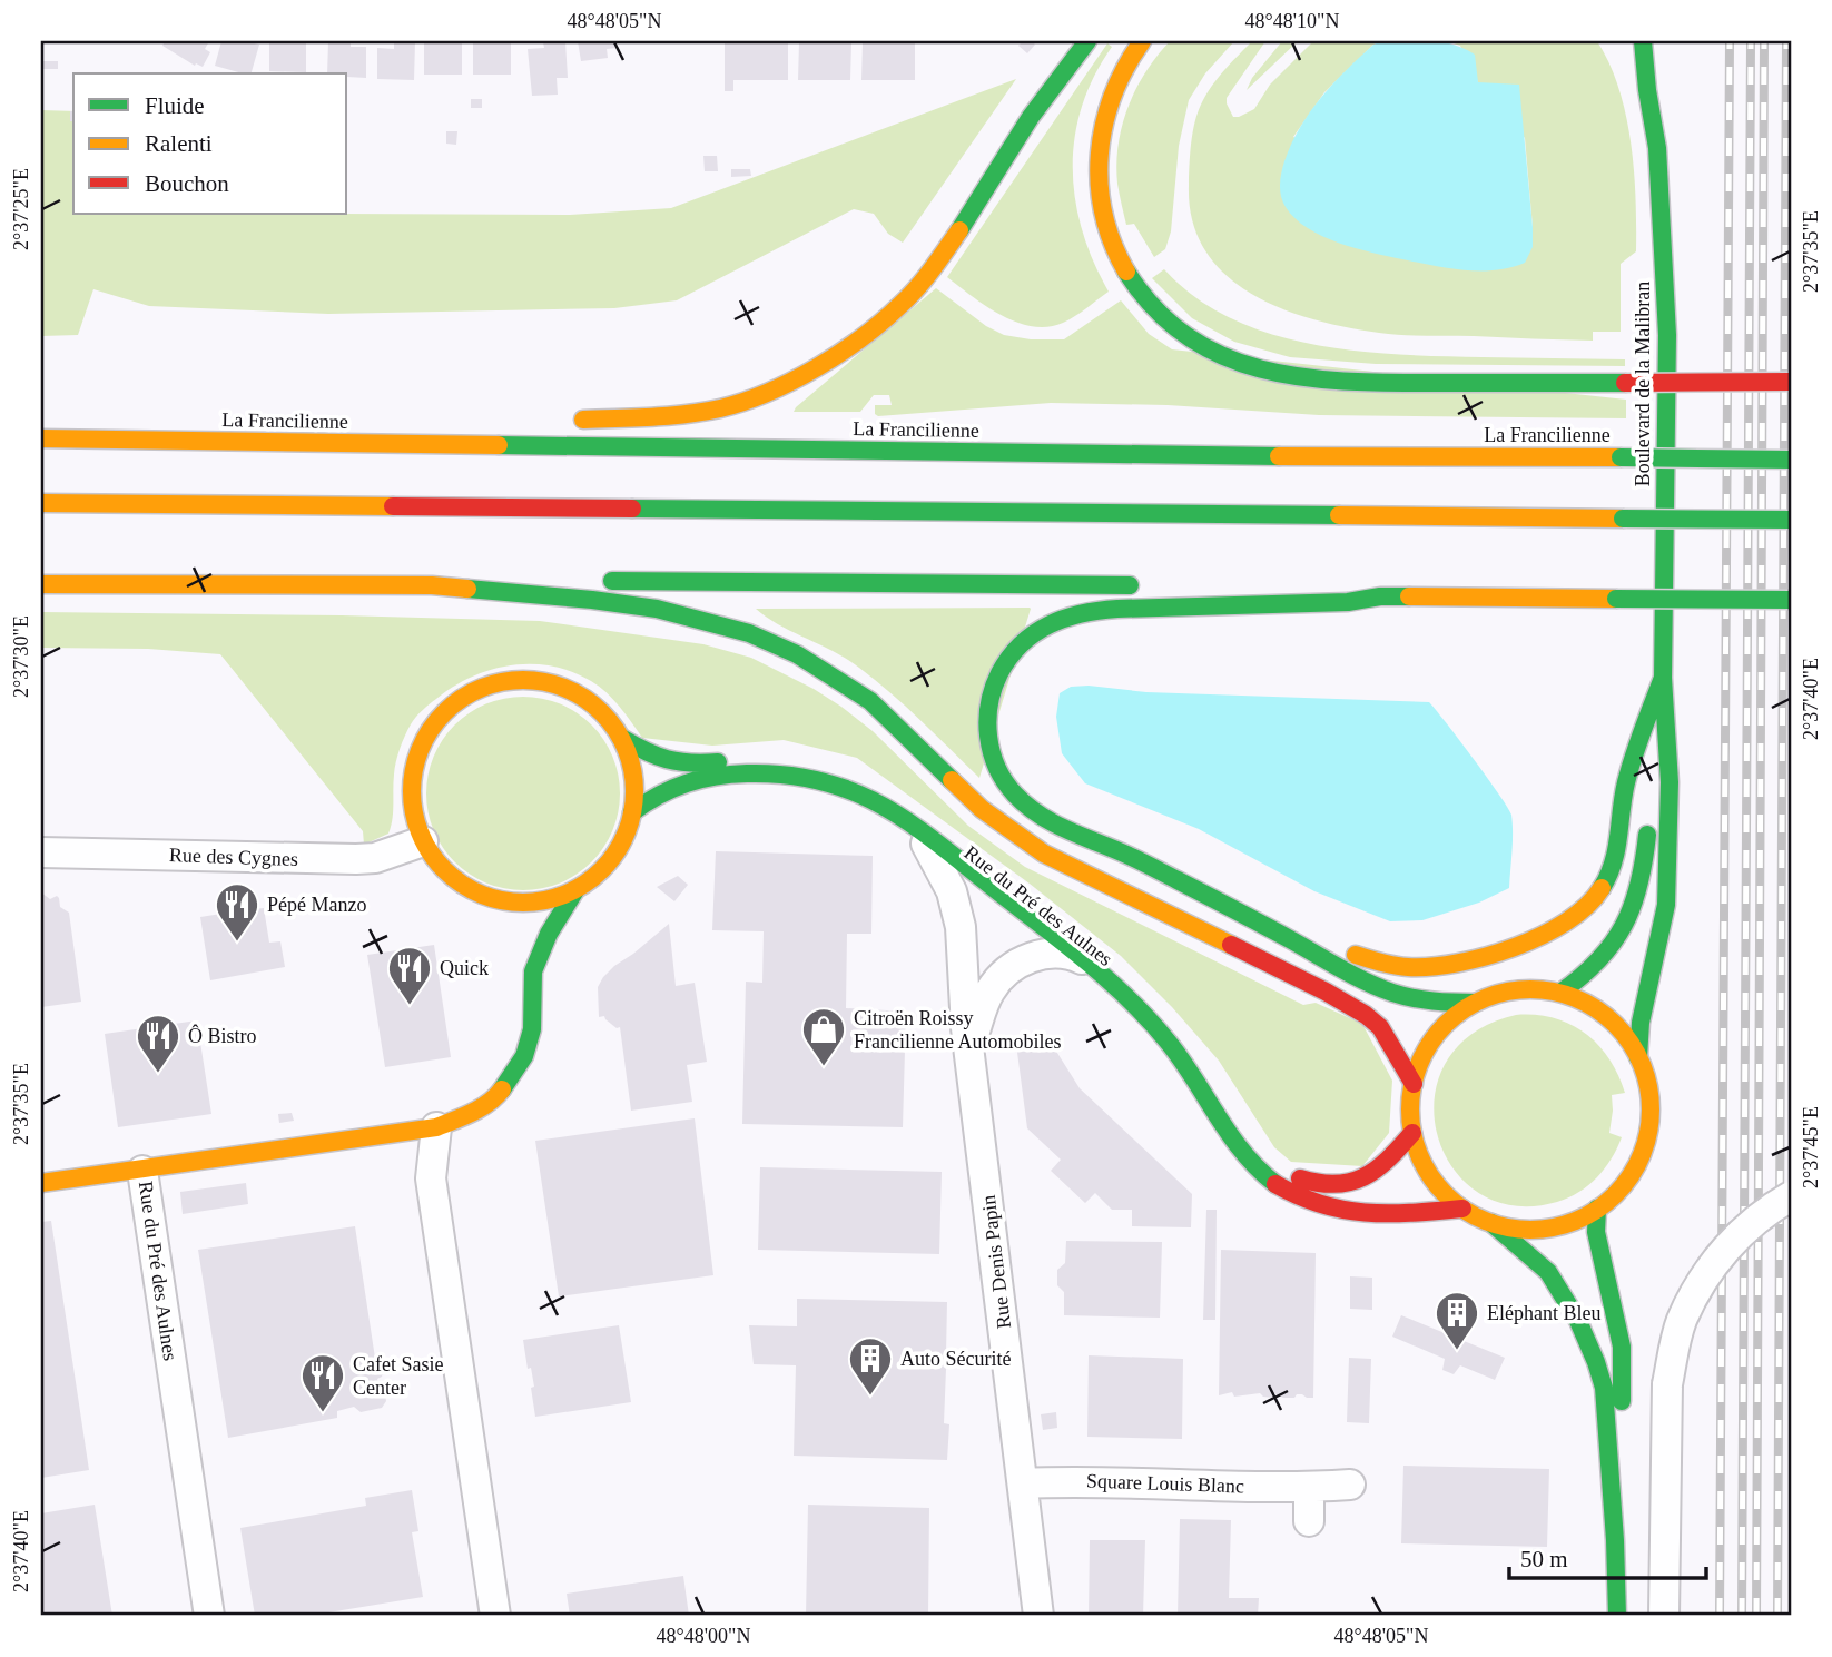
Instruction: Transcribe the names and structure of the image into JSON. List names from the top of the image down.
{
  "streets": {
    "main road": ["Boulevard de la Malibran", "La Francilienne", "Rue du Pré des Aulnes"],
    "street": ["Rue des Cygnes", "Rue Denis Papin", "Square Louis Blanc"]
  },
  "crossings": [
    ["Boulevard de la Malibran", "Rue du Pré des Aulnes"],
    ["Rue des Cygnes", "Rue du Pré des Aulnes"],
    ["Rue du Pré des Aulnes", "Rue Denis Papin"],
    ["Rue Denis Papin", "Square Louis Blanc"]
  ],
  "places": {
    "restaurant": [
      "Pépé Manzo",
      "Quick",
      "Ô Bistro",
      "Cafet Sasie Center"
    ],
    "shop": ["Citroën Roissy Francilienne Automobiles"],
    "building": ["Eléphant Bleu", "Auto Sécurité"]
  },
  "legend": ["Fluide", "Ralenti", "Bouchon"],
  "scale_bar": "50 m",
  "coordinates": [
    "48°48'05\"N",
    "48°48'10\"N",
    "2°37'25\"E",
    "2°37'35\"E",
    "2°37'30\"E",
    "2°37'40\"E",
    "2°37'45\"E",
    "48°48'00\"N"
  ]
}
